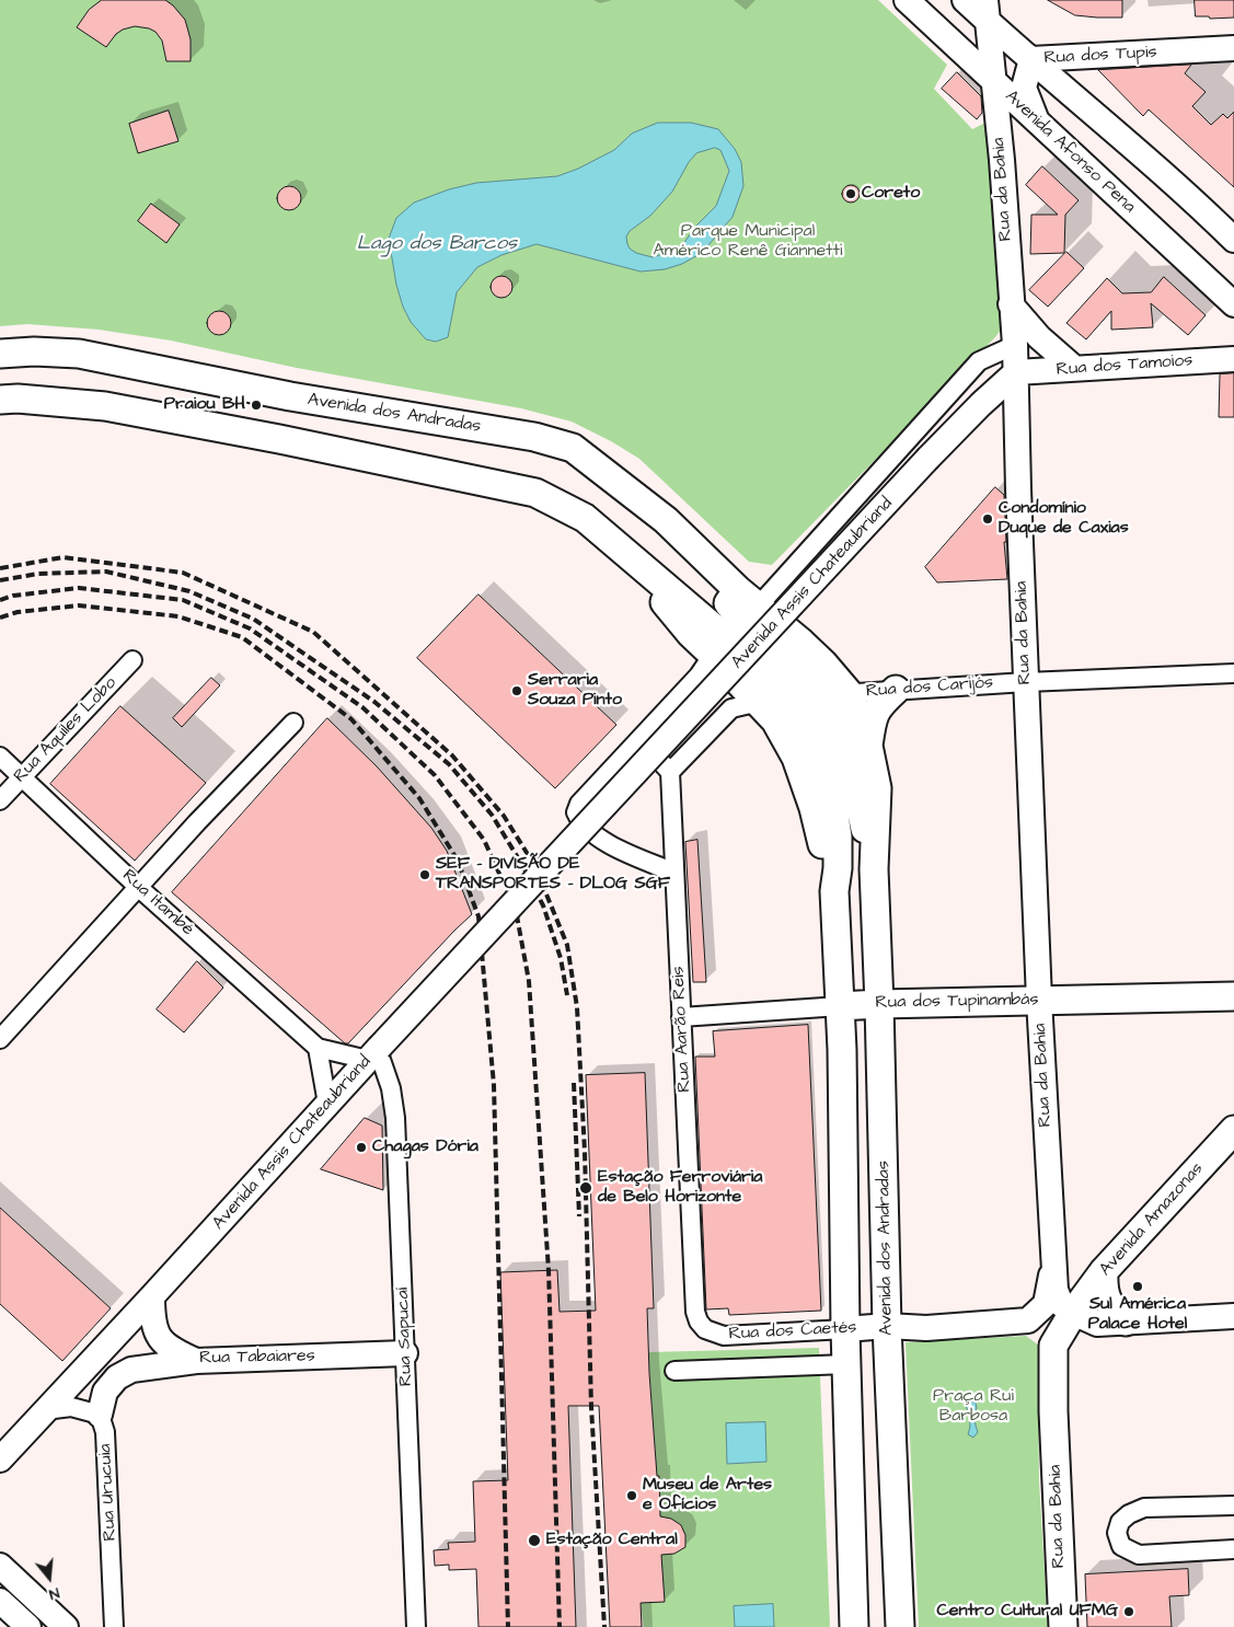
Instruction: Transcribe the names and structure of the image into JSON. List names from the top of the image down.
{
  "streets": {
    "main road": [
      "Rua da Bahia",
      "Avenida dos Andradas",
      "Rua dos Tupinambás",
      "Avenida Amazonas"
    ],
    "street": [
      "Rua dos Tupis",
      "Avenida Afonso Pena",
      "Rua dos Tamoios",
      "Avenida Assis Chateaubriand",
      "Rua dos Carijós",
      "Rua Aquiles Lobo",
      "Rua Itambé",
      "Rua Aarão Reis",
      "Rua dos Caetés",
      "Rua Sapucaí",
      "Rua Tabaiares",
      "Rua Urucuia"
    ]
  },
  "crossings": [
    ["Rua dos Tupis", "Avenida Afonso Pena"],
    ["Avenida Afonso Pena", "Rua da Bahia"],
    ["Rua da Bahia", "Rua dos Tamoios"],
    ["Rua da Bahia", "Avenida Assis Chateaubriand"],
    ["Rua da Bahia", "Rua dos Carijós"],
    ["Rua da Bahia", "Rua dos Tupinambás"],
    ["Rua da Bahia", "Avenida Amazonas"],
    ["Rua da Bahia", "Rua dos Caetés"],
    ["Rua dos Tamoios", "Avenida Assis Chateaubriand"],
    ["Avenida dos Andradas", "Avenida Assis Chateaubriand"],
    ["Avenida dos Andradas", "Rua dos Carijós"],
    ["Avenida dos Andradas", "Rua dos Tupinambás"],
    ["Avenida dos Andradas", "Rua dos Caetés"],
    ["Avenida Assis Chateaubriand", "Rua Itambé"],
    ["Avenida Assis Chateaubriand", "Rua Aarão Reis"],
    ["Avenida Assis Chateaubriand", "Rua Sapucaí"],
    ["Avenida Assis Chateaubriand", "Rua Tabaiares"],
    ["Rua Aquiles Lobo", "Rua Itambé"],
    ["Rua Itambé", "Rua Sapucaí"],
    ["Rua dos Tupinambás", "Rua Aarão Reis"],
    ["Rua Aarão Reis", "Rua dos Caetés"],
    ["Rua Sapucaí", "Rua Tabaiares"]
  ],
  "water": ["Lago dos Barcos"],
  "parks": ["Parque Municipal Américo Renê Giannetti", "Praça Rui Barbosa"],
  "places": [
    "Coreto",
    "Praiou BH",
    "Condomínio Duque de Caxias",
    "Serraria Souza Pinto",
    "SEF - DIVISÃO DE TRANSPORTES - DLOG SGF",
    "Chagas Dória",
    "Estação Ferroviária de Belo Horizonte",
    "Sul América Palace Hotel",
    "Museu de Artes e Ofícios",
    "Estação Central",
    "Centro Cultural UFMG"
  ],
  "north": "bottom"
}
